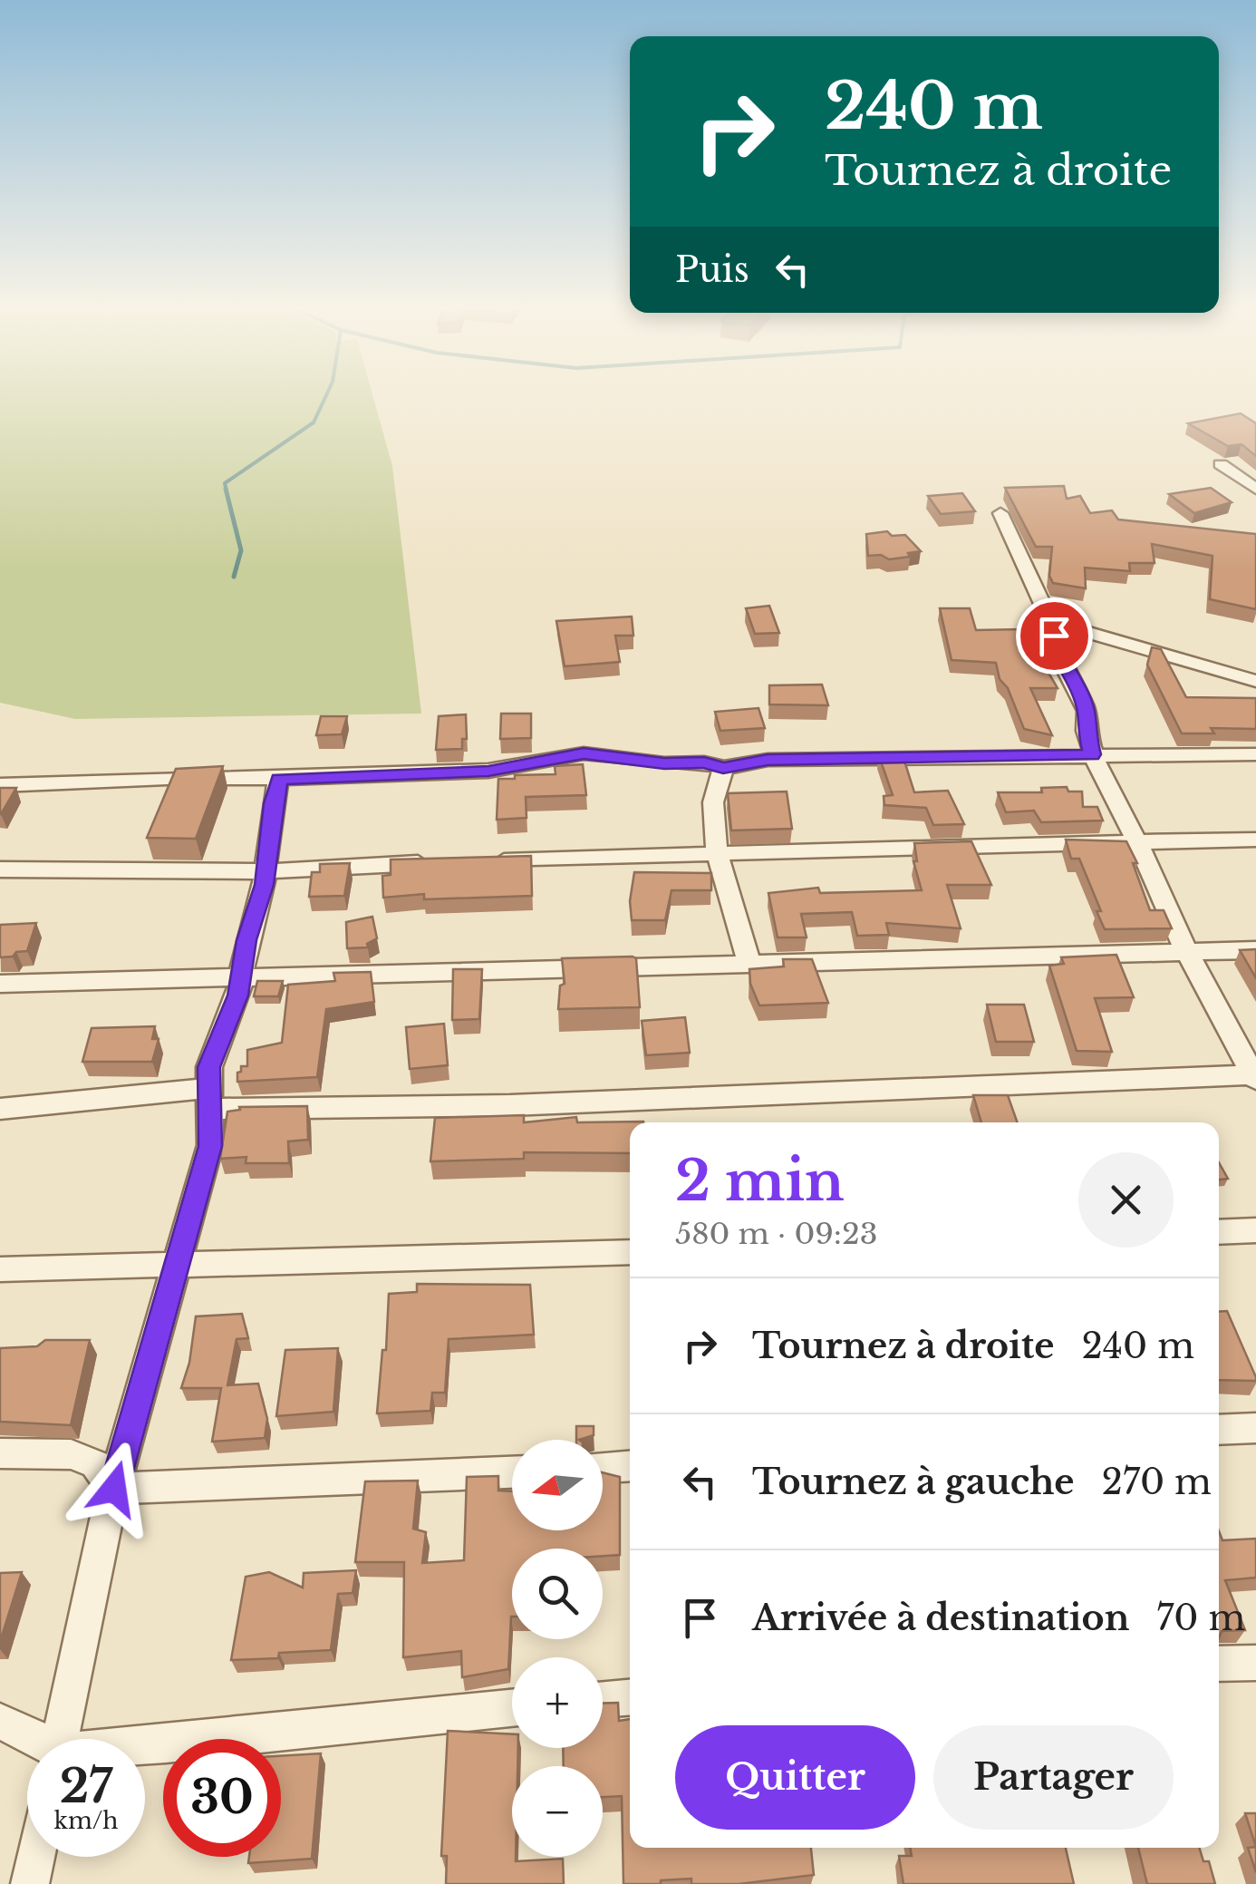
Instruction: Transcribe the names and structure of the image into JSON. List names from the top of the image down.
{
  "north": "left",
  "page": {
    "turn": ["240 m", "Tournez à droite"],
    "then": "Puis",
    "heading": ["2 min", "580 m · 09:23"],
    "list": [
      {
        "name": "Tournez à droite",
        "value": "240 m"
      },
      {
        "name": "Tournez à gauche",
        "value": "270 m"
      },
      {
        "name": "Arrivée à destination",
        "value": "70 m"
      }
    ],
    "map_buttons": ["+", "−"],
    "buttons": ["Quitter", "Partager"],
    "speed": "27 km/h",
    "limit": "30"
  }
}
